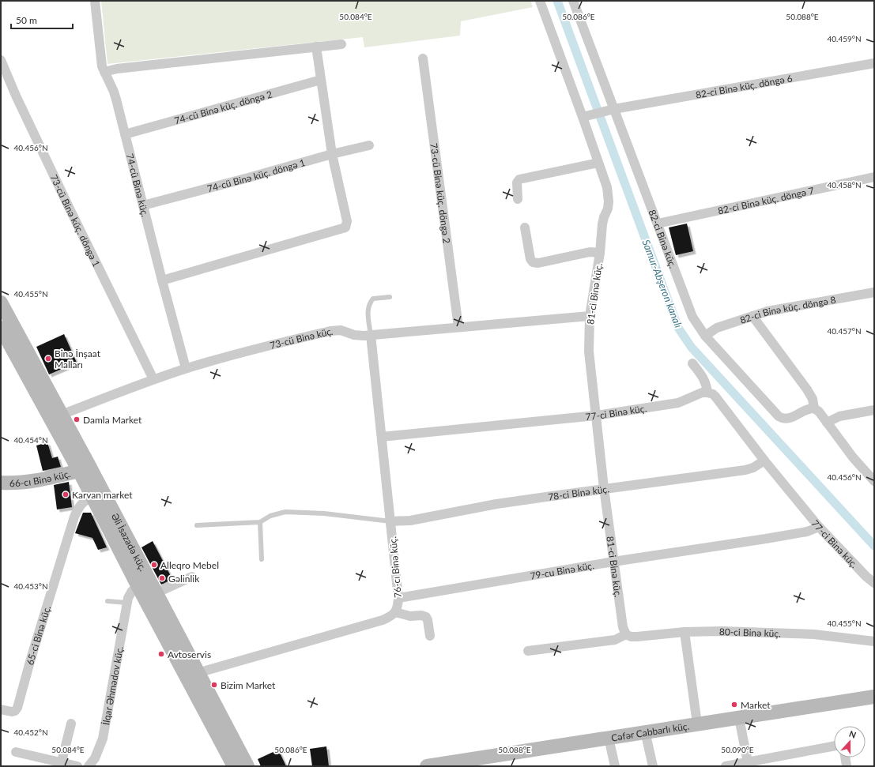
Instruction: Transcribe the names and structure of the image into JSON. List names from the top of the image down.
{
  "streets": {
    "main road": ["66-cı Binə küç.", "Əli İsazadə küç.", "Cəfər Cabbarlı küç."],
    "street": [
      "82-ci Binə küç. döngə 6",
      "74-cü Binə küç. döngə 2",
      "74-cü Binə küç. döngə 1",
      "74-cü Binə küç.",
      "73-cü Binə küç. döngə 2",
      "82-ci Binə küç. döngə 7",
      "73-cü Binə küç. döngə 1",
      "82-ci Binə küç.",
      "81-ci Binə küç.",
      "82-ci Binə küç. döngə 8",
      "73-cü Binə küç.",
      "77-ci Binə küç.",
      "78-ci Binə küç.",
      "76-cı Binə küç.",
      "79-cu Binə küç.",
      "80-ci Binə küç.",
      "65-ci Binə küç.",
      "İlqar Əhmədov küç."
    ]
  },
  "crossings": [
    ["82-ci Binə küç. döngə 6", "82-ci Binə küç."],
    ["82-ci Binə küç. döngə 6", "81-ci Binə küç."],
    ["74-cü Binə küç. döngə 2", "74-cü Binə küç."],
    ["74-cü Binə küç. döngə 1", "74-cü Binə küç."],
    ["74-cü Binə küç.", "73-cü Binə küç."],
    ["73-cü Binə küç. döngə 2", "73-cü Binə küç."],
    ["82-ci Binə küç. döngə 7", "82-ci Binə küç."],
    ["73-cü Binə küç. döngə 1", "73-cü Binə küç."],
    ["82-ci Binə küç.", "82-ci Binə küç. döngə 8"],
    ["81-ci Binə küç.", "73-cü Binə küç."],
    ["81-ci Binə küç.", "77-ci Binə küç."],
    ["81-ci Binə küç.", "78-ci Binə küç."],
    ["81-ci Binə küç.", "79-cu Binə küç."],
    ["81-ci Binə küç.", "80-ci Binə küç."],
    ["73-cü Binə küç.", "Əli İsazadə küç."],
    ["73-cü Binə küç.", "76-cı Binə küç."],
    ["77-ci Binə küç.", "78-ci Binə küç."],
    ["77-ci Binə küç.", "76-cı Binə küç."],
    ["77-ci Binə küç.", "79-cu Binə küç."],
    ["66-cı Binə küç.", "Əli İsazadə küç."],
    ["78-ci Binə küç.", "76-cı Binə küç."],
    ["Əli İsazadə küç.", "76-cı Binə küç."],
    ["Əli İsazadə küç.", "65-ci Binə küç."],
    ["Əli İsazadə küç.", "İlqar Əhmədov küç."],
    ["76-cı Binə küç.", "79-cu Binə küç."]
  ],
  "water": ["Samur-Abşeron kanalı"],
  "places": [
    "Binə İnşaat Malları",
    "Damla Market",
    "Karvan market",
    "Alleqro Mebel",
    "Gəlinlik",
    "Avtoservis",
    "Bizim Market",
    "Market"
  ],
  "scale_bar": "50 m",
  "north": "top",
  "coordinates": [
    "50.084°E",
    "50.086°E",
    "50.088°E",
    "40.459°N",
    "40.456°N",
    "40.458°N",
    "40.455°N",
    "40.457°N",
    "40.454°N",
    "40.453°N",
    "40.452°N",
    "50.090°E"
  ]
}
